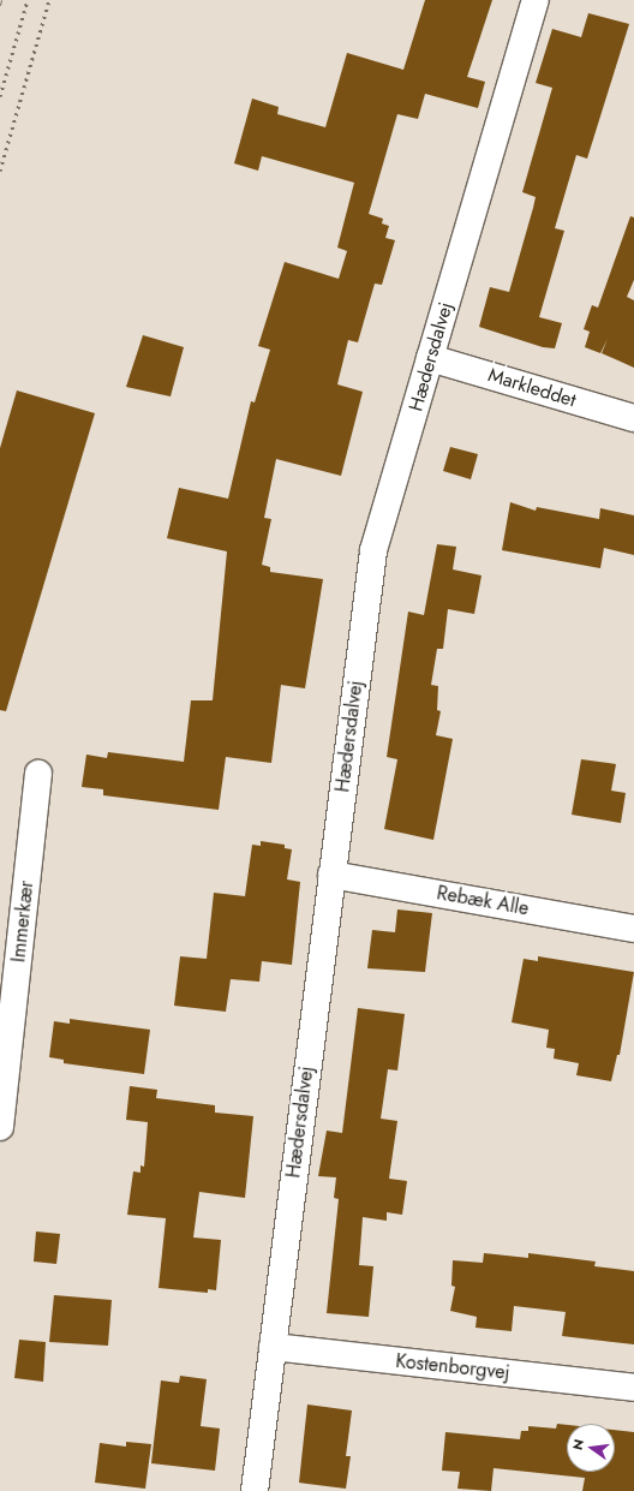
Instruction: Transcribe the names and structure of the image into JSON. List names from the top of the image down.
{
  "streets": {
    "street": [
      "Hædersdalvej",
      "Markleddet",
      "Rebæk Alle",
      "Immerkær",
      "Kostenborgvej"
    ]
  },
  "crossings": [
    ["Hædersdalvej", "Markleddet"],
    ["Hædersdalvej", "Rebæk Alle"],
    ["Hædersdalvej", "Kostenborgvej"]
  ],
  "north": "left"
}
